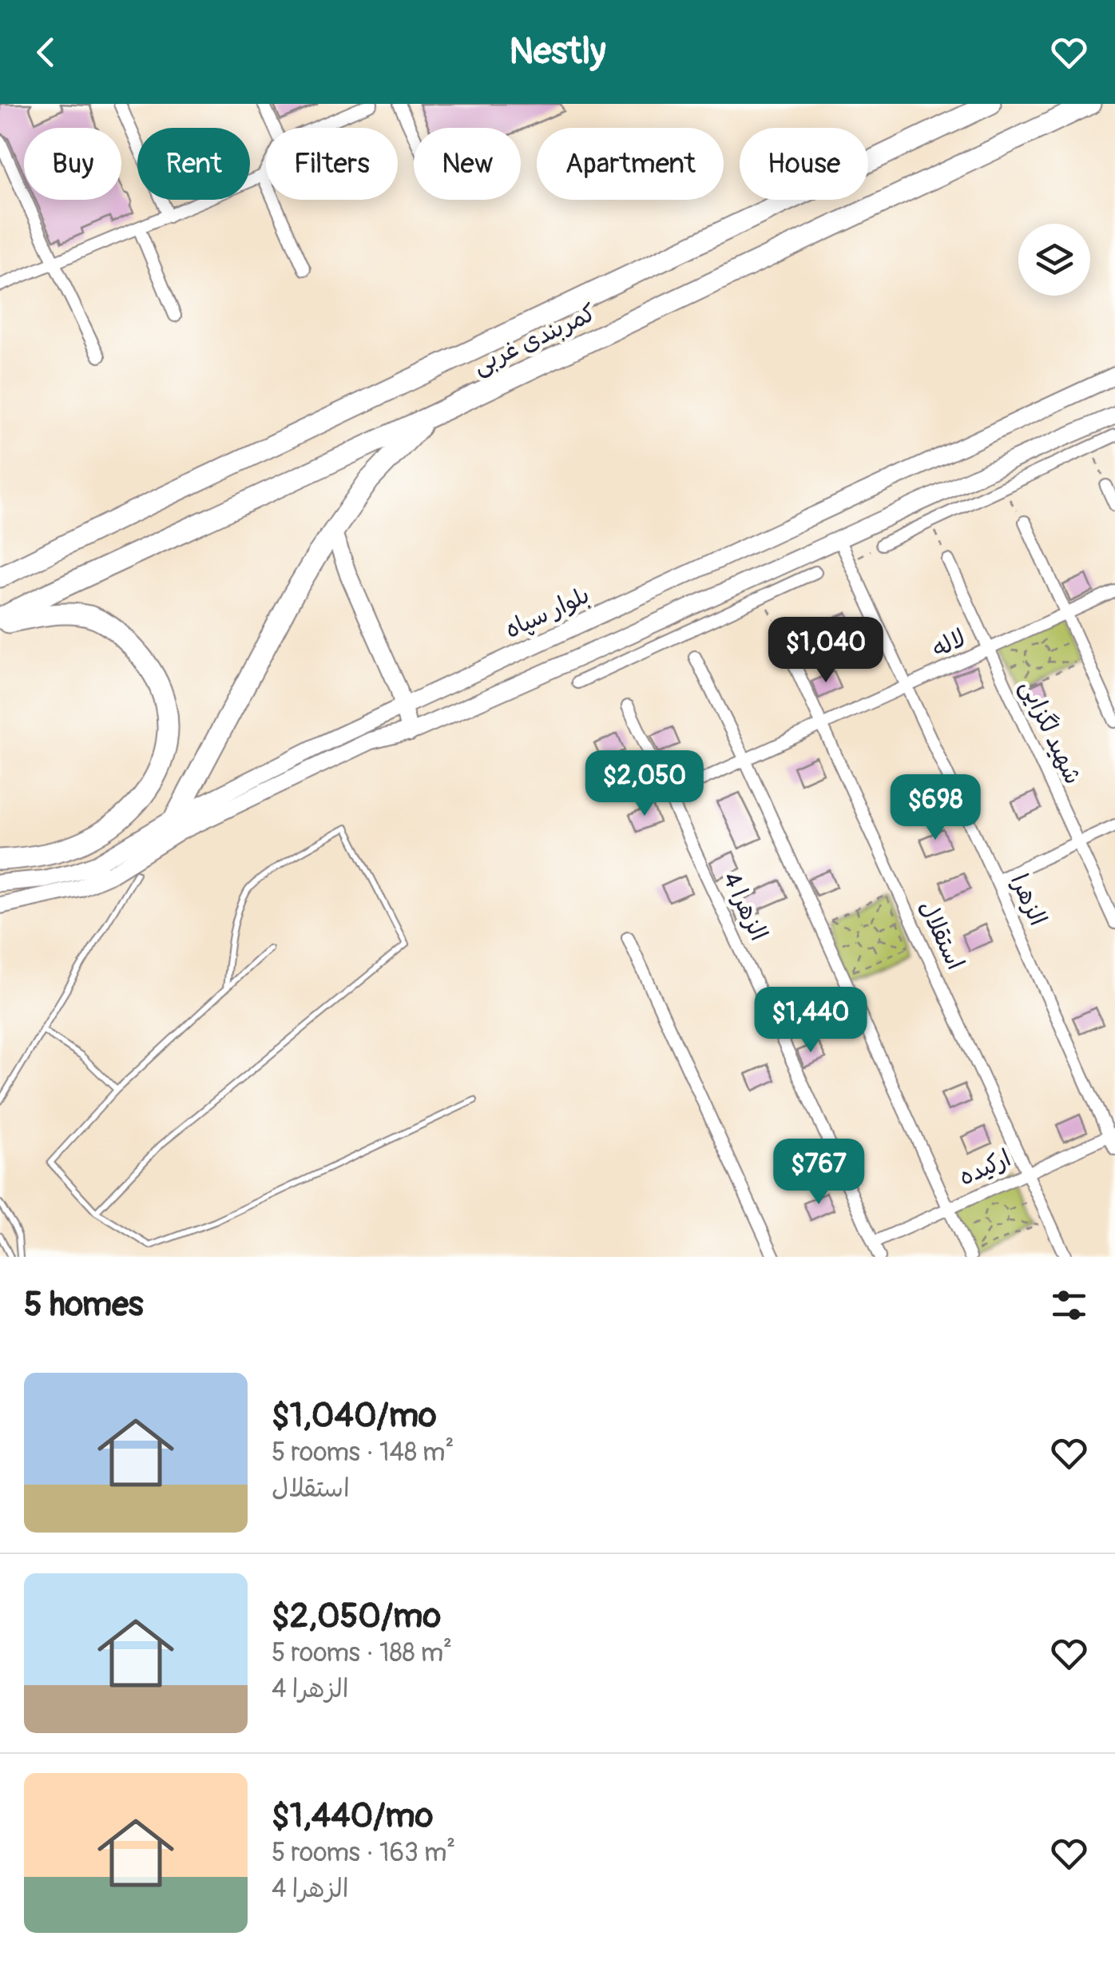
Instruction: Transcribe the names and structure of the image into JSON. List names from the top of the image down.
{
  "streets": {
    "highway": ["کمربندی غربی"],
    "main road": ["بلوار سپاه"],
    "street": [
      "لاله",
      "شهید لگزایی",
      "الزهرا",
      "الزهرا 4",
      "استقلال",
      "ارکیده"
    ]
  },
  "crossings": [
    ["بلوار سپاه", "الزهرا"],
    ["لاله", "شهید لگزایی"],
    ["لاله", "الزهرا"],
    ["لاله", "الزهرا 4"],
    ["لاله", "استقلال"],
    ["الزهرا", "ارکیده"],
    ["الزهرا 4", "ارکیده"],
    ["استقلال", "ارکیده"]
  ],
  "page": {
    "header": "Nestly",
    "chip": [
      "Buy",
      "Rent",
      "Filters",
      "New",
      "Apartment",
      "House"
    ],
    "price": [
      "$1,040",
      "$2,050",
      "$698",
      "$1,440",
      "$767"
    ],
    "heading": "5 homes",
    "list": [
      {
        "name": "$1,040/mo",
        "note": "5 rooms · 148 m² · استقلال"
      },
      {
        "name": "$2,050/mo",
        "note": "5 rooms · 188 m² · الزهرا 4"
      },
      {
        "name": "$1,440/mo",
        "note": "5 rooms · 163 m² · الزهرا 4"
      }
    ]
  }
}
